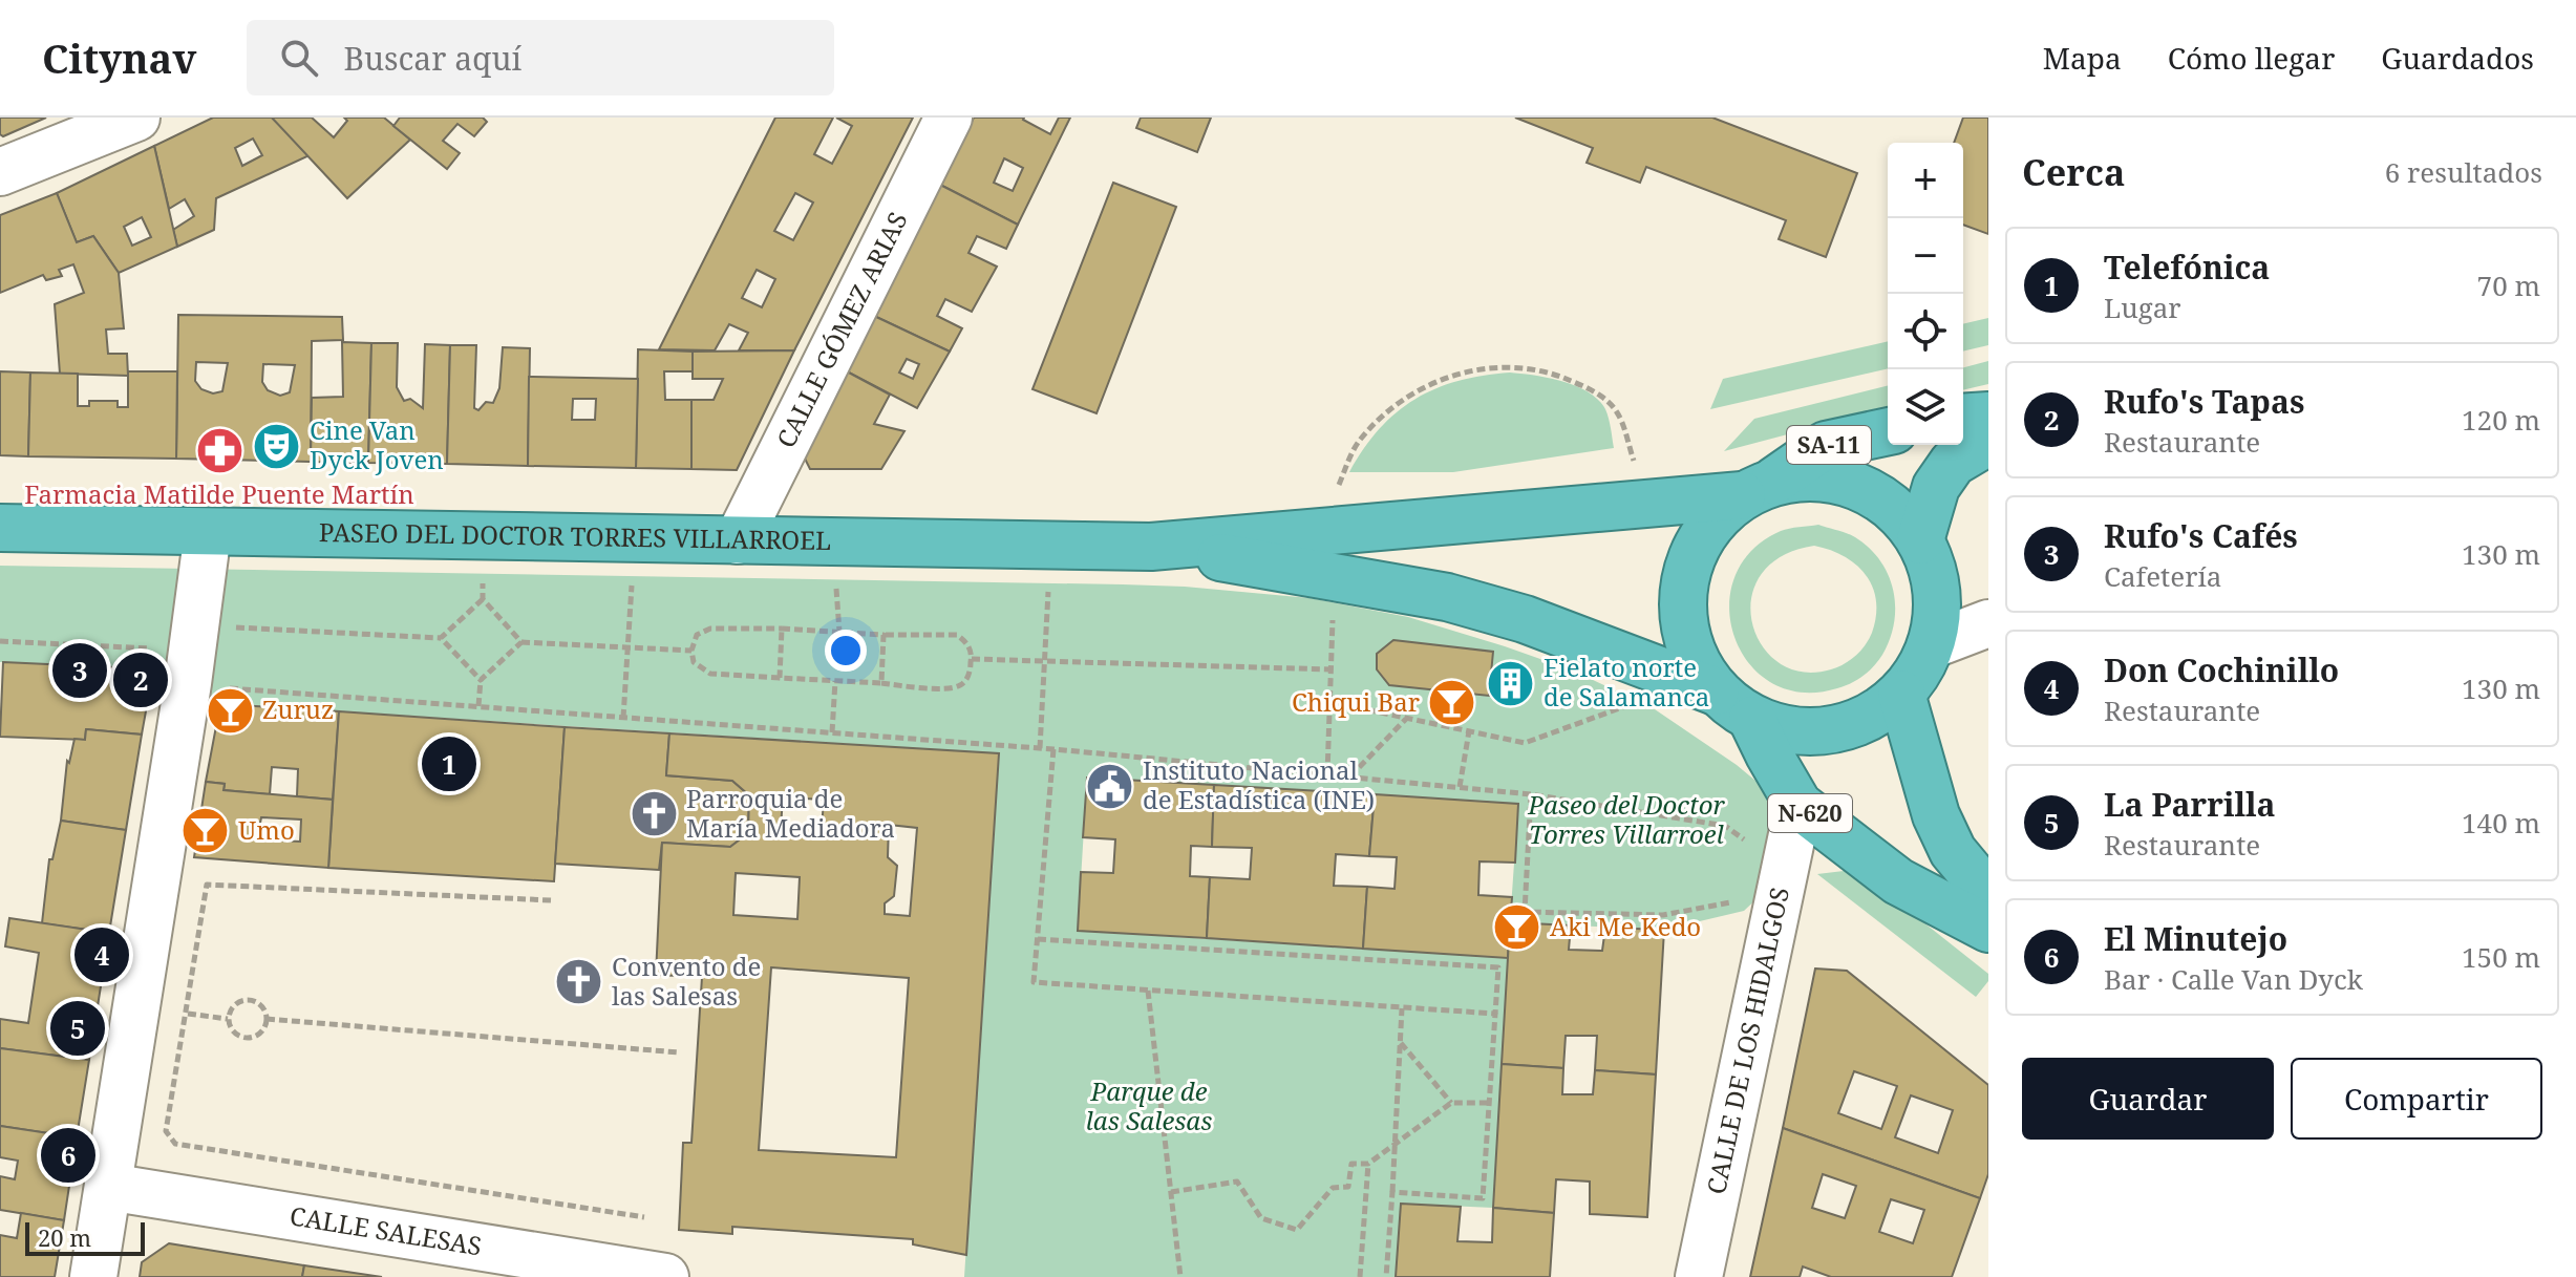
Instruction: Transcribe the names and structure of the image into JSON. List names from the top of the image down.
{
  "streets": {
    "highway": ["SA-11", "PASEO DEL DOCTOR TORRES VILLARROEL", "N-620"],
    "street": ["CALLE GÓMEZ ARIAS", "CALLE DE LOS HIDALGOS", "CALLE SALESAS"]
  },
  "crossings": [
    ["CALLE GÓMEZ ARIAS", "PASEO DEL DOCTOR TORRES VILLARROEL"],
    ["SA-11", "PASEO DEL DOCTOR TORRES VILLARROEL"],
    ["SA-11", "N-620"],
    ["PASEO DEL DOCTOR TORRES VILLARROEL", "N-620"],
    ["N-620", "CALLE DE LOS HIDALGOS"]
  ],
  "parks": ["Paseo del Doctor Torres Villarroel", "Parque de las Salesas"],
  "places": {
    "theatre": ["Cine Van Dyck Joven"],
    "pharmacy": ["Farmacia Matilde Puente Martín"],
    "building": ["Fielato norte de Salamanca"],
    "bar": [
      "Chiqui Bar",
      "Zuruz",
      "Umo",
      "Aki Me Kedo"
    ],
    "public building": ["Instituto Nacional de Estadística (INE)"],
    "church": ["Parroquia de María Mediadora", "Convento de las Salesas"]
  },
  "scale_bar": "20 m",
  "page": {
    "header": "Citynav",
    "search": "Buscar aquí",
    "nav": ["Mapa", "Cómo llegar", "Guardados"],
    "heading": ["Cerca", "6 resultados"],
    "map_buttons": ["+", "−"],
    "list": [
      {
        "mark": "1",
        "name": "Telefónica",
        "note": "Lugar",
        "value": "70 m"
      },
      {
        "mark": "2",
        "name": "Rufo's Tapas",
        "note": "Restaurante",
        "value": "120 m"
      },
      {
        "mark": "3",
        "name": "Rufo's Cafés",
        "note": "Cafetería",
        "value": "130 m"
      },
      {
        "mark": "4",
        "name": "Don Cochinillo",
        "note": "Restaurante",
        "value": "130 m"
      },
      {
        "mark": "5",
        "name": "La Parrilla",
        "note": "Restaurante",
        "value": "140 m"
      },
      {
        "mark": "6",
        "name": "El Minutejo",
        "note": "Bar · Calle Van Dyck",
        "value": "150 m"
      }
    ],
    "pins": [
      "3",
      "2",
      "1",
      "4",
      "5",
      "6"
    ],
    "buttons": ["Guardar", "Compartir"],
    "scale": "20 m"
  }
}
